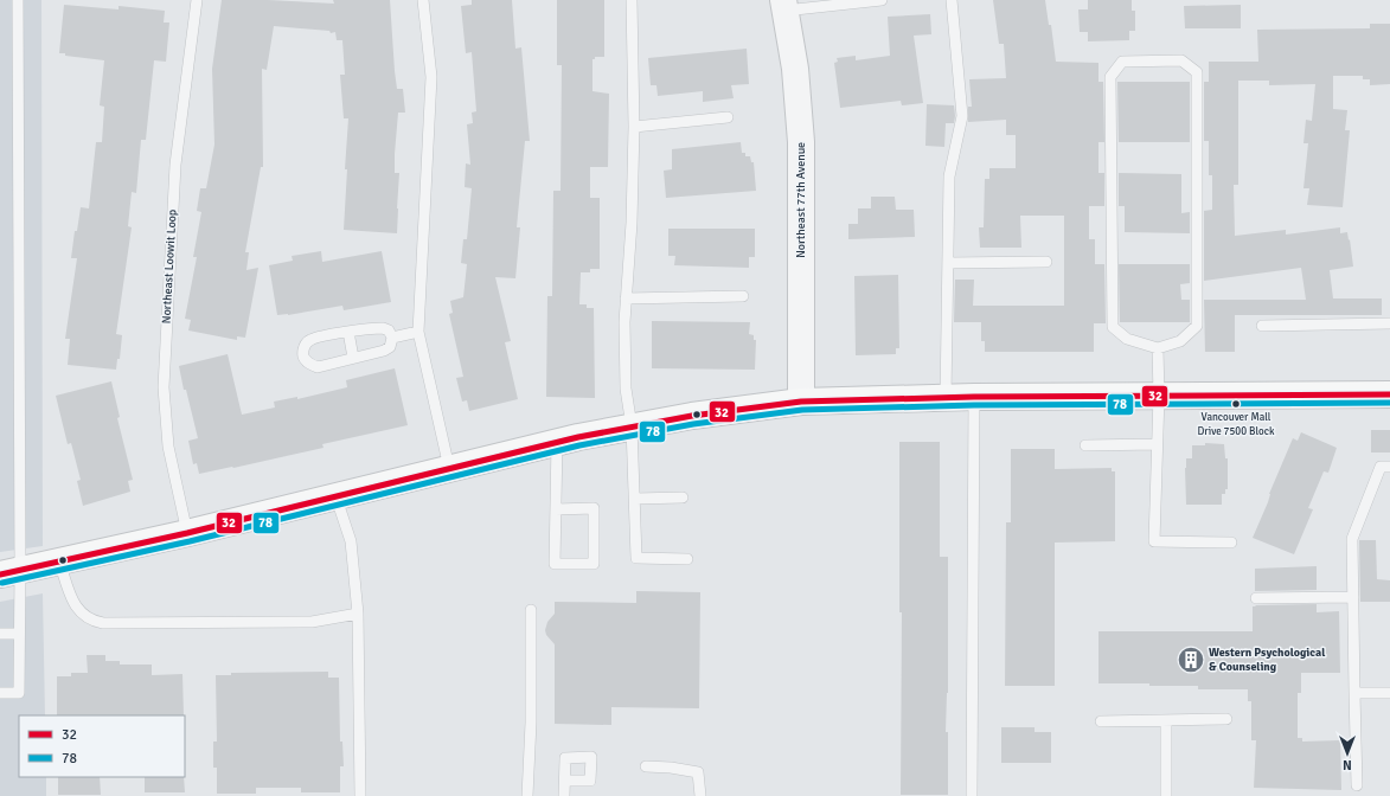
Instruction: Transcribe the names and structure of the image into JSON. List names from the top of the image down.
{
  "streets": {
    "street": ["Northeast 77th Avenue"],
    "lane": ["Northeast Loowit Loop"]
  },
  "places": {
    "other": ["Vancouver Mall Drive 7500 Block"],
    "building": ["Western Psychological & Counseling"]
  },
  "lines": ["transit line 32", "transit line 78"],
  "legend": ["32", "78"],
  "north": "bottom"
}
